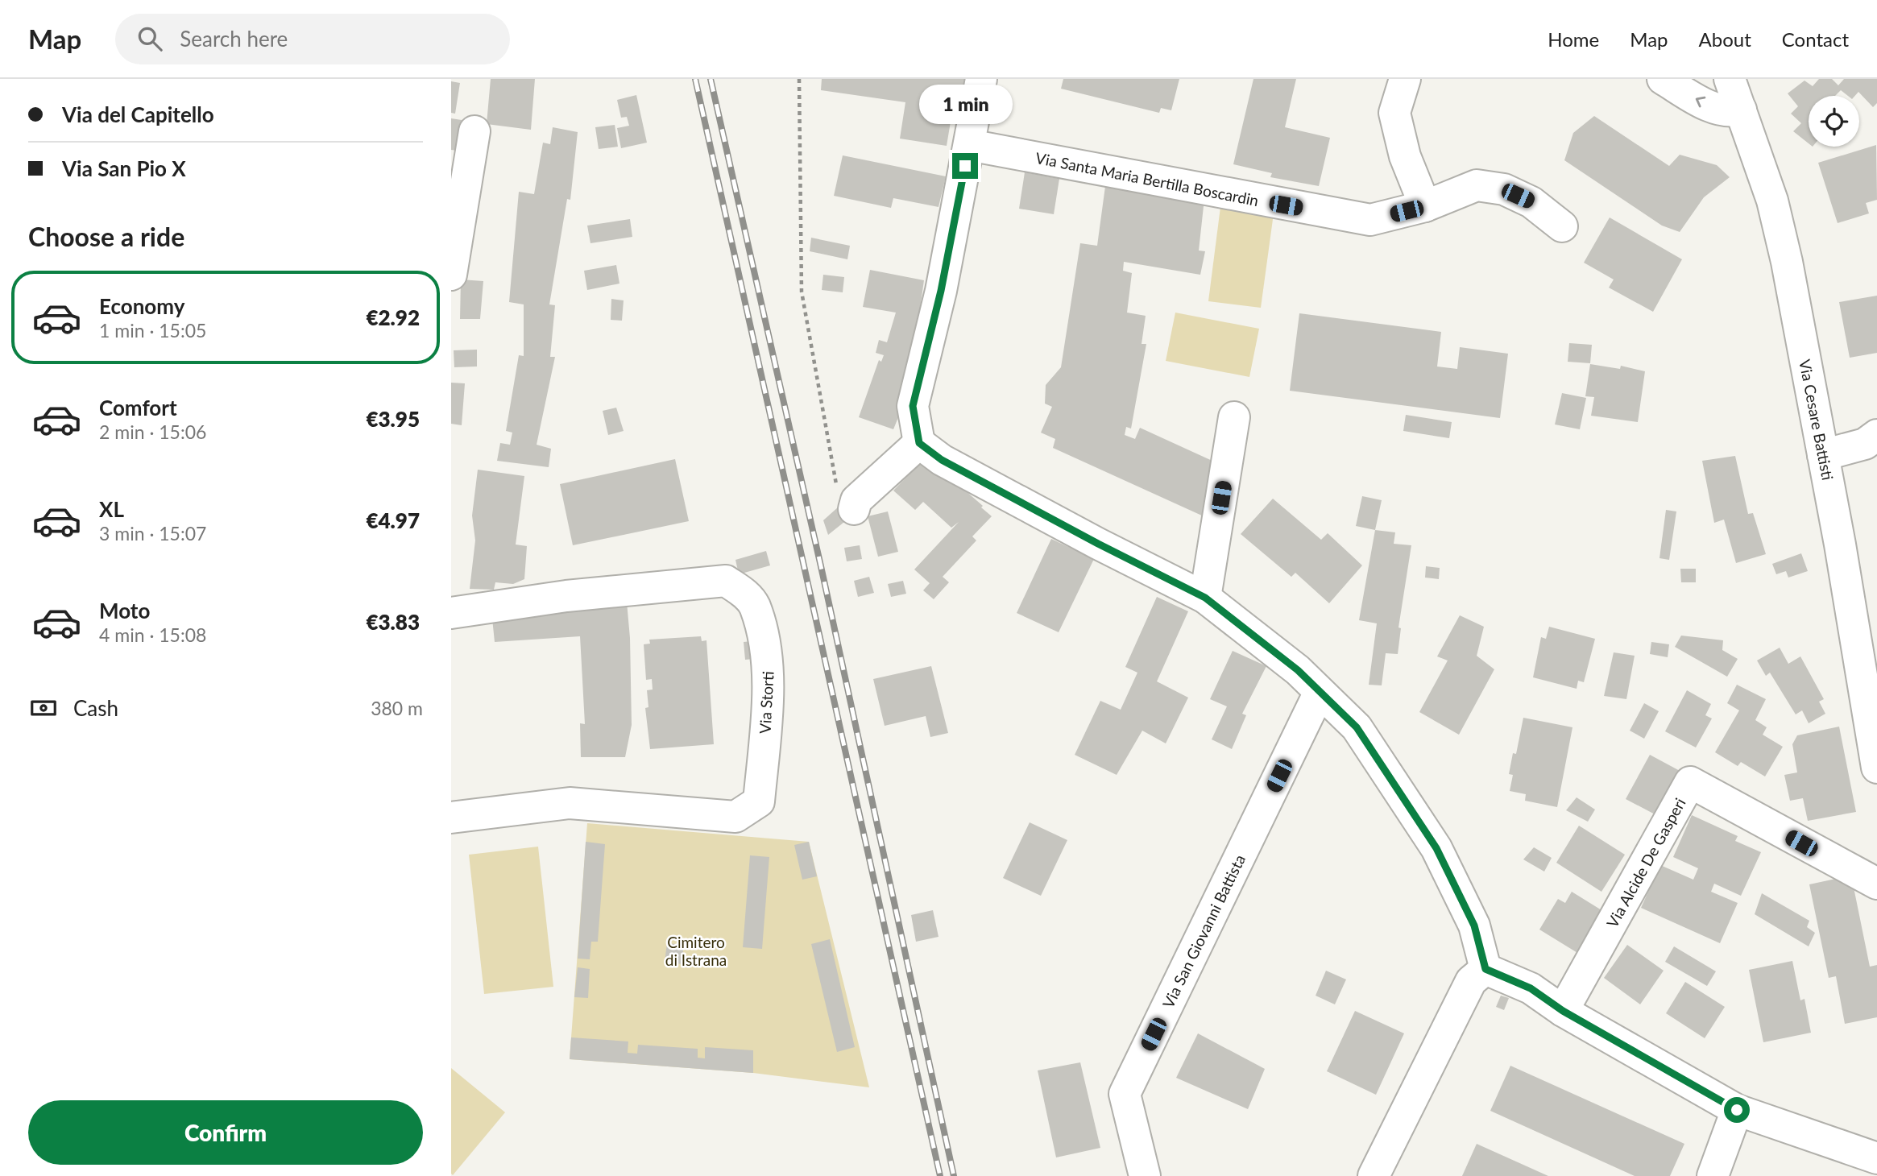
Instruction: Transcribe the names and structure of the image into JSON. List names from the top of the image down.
{
  "streets": {
    "street": [
      "Via Santa Maria Bertilla Boscardin",
      "Via Cesare Battisti",
      "Via Storti",
      "Via Alcide De Gasperi",
      "Via San Giovanni Battista"
    ]
  },
  "parks": ["Cimitero di Istrana"],
  "page": {
    "header": "Map",
    "search": "Search here",
    "nav": [
      "Home",
      "Map",
      "About",
      "Contact"
    ],
    "banner": ["Via del Capitello", "Via San Pio X"],
    "bubble": "1 min",
    "heading": "Choose a ride",
    "list": [
      {
        "name": "Economy",
        "note": "1 min · 15:05",
        "value": "€2.92"
      },
      {
        "name": "Comfort",
        "note": "2 min · 15:06",
        "value": "€3.95"
      },
      {
        "name": "XL",
        "note": "3 min · 15:07",
        "value": "€4.97"
      },
      {
        "name": "Moto",
        "note": "4 min · 15:08",
        "value": "€3.83"
      }
    ],
    "pay": ["Cash", "380 m"],
    "buttons": "Confirm"
  }
}
